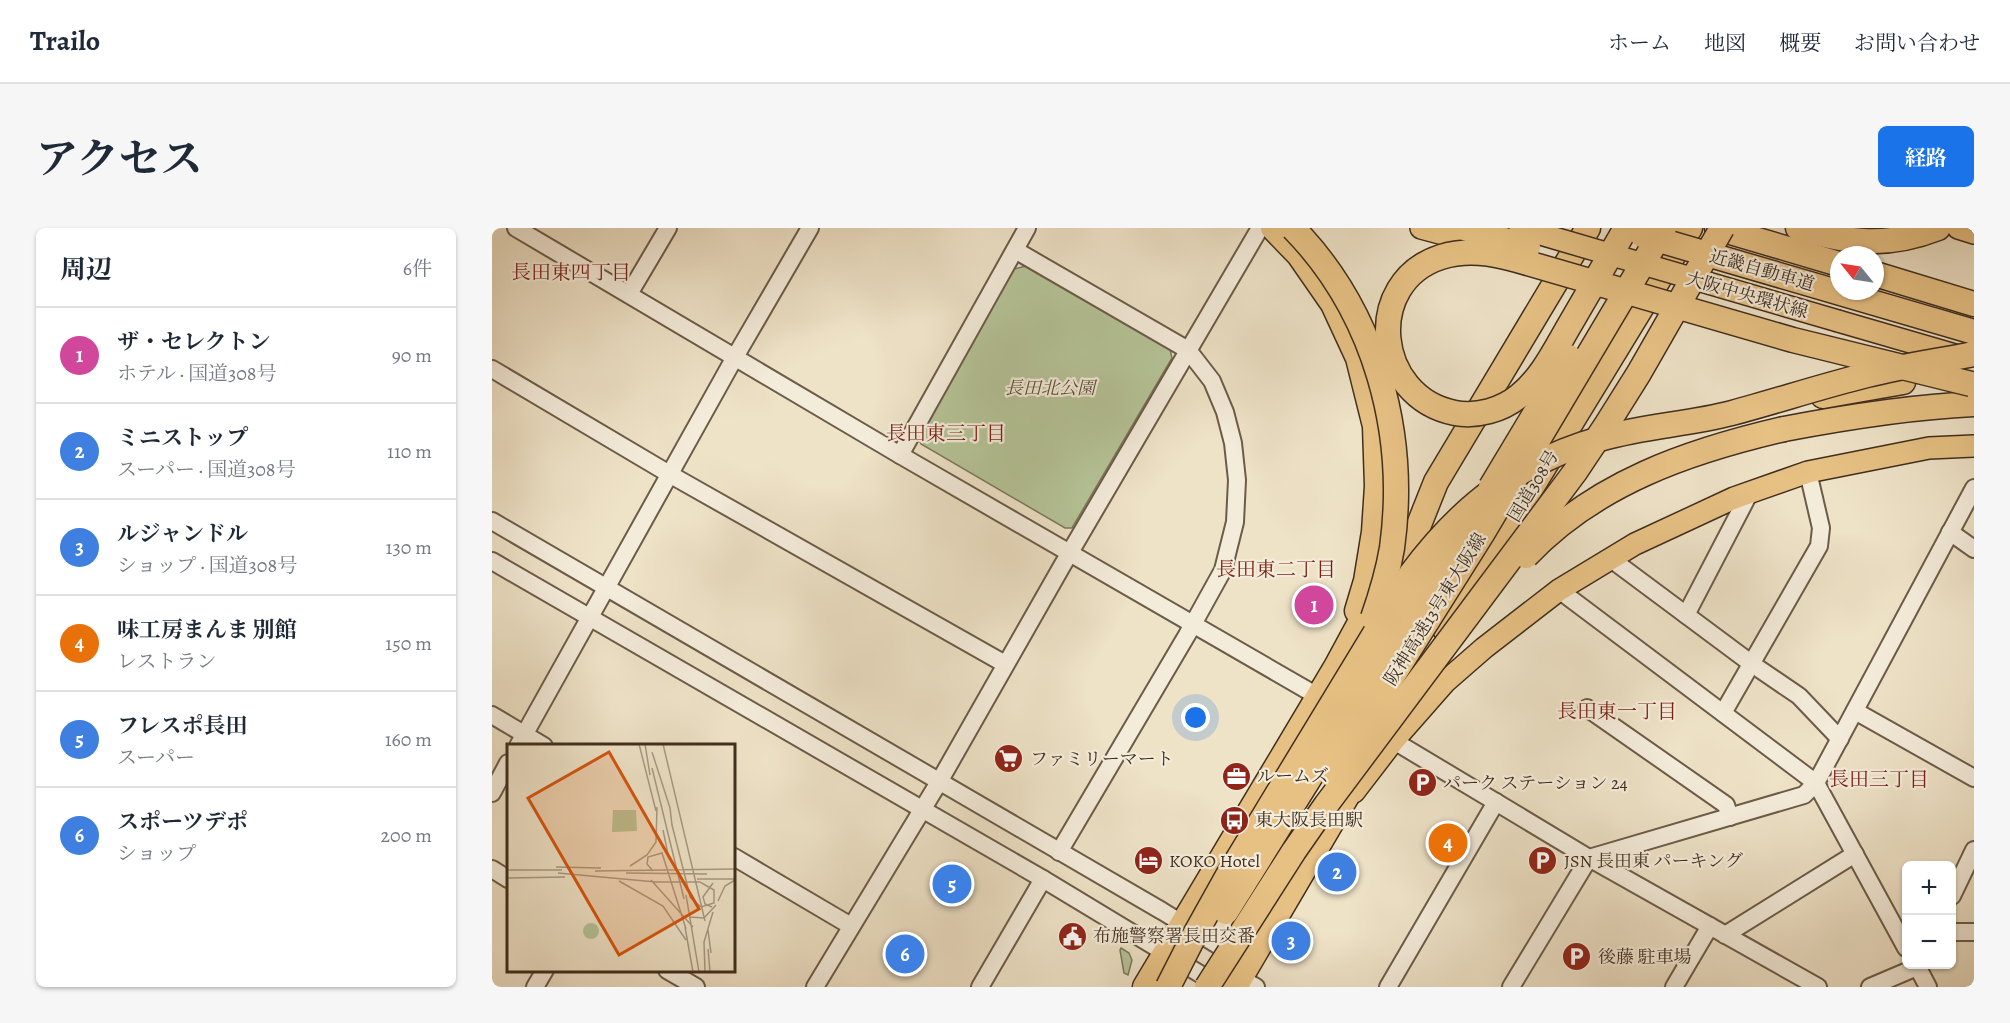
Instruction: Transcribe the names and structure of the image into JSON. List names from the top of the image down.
{
  "streets": {
    "highway": ["近畿自動車道", "国道308号", "阪神高速13号東大阪線"],
    "main road": ["大阪中央環状線"]
  },
  "districts": [
    "長田東四丁目",
    "長田東三丁目",
    "長田東二丁目",
    "長田東一丁目",
    "長田三丁目"
  ],
  "parks": ["長田北公園"],
  "places": {
    "supermarket": ["ファミリーマート"],
    "office": ["ルームズ"],
    "parking": ["パーク ステーション 24", "JSN 長田東 パーキング", "後藤 駐車場"],
    "bus stop": ["東大阪長田駅"],
    "hotel": ["KOKO Hotel"],
    "public building": ["布施警察署長田交番"]
  },
  "north": "top left",
  "page": {
    "header": "Trailo",
    "nav": [
      "ホーム",
      "地図",
      "概要",
      "お問い合わせ"
    ],
    "title": "アクセス",
    "buttons": "経路",
    "heading": ["周辺", "6件"],
    "list": [
      {
        "mark": "1",
        "name": "ザ・セレクトン",
        "note": "ホテル · 国道308号",
        "value": "90 m"
      },
      {
        "mark": "2",
        "name": "ミニストップ",
        "note": "スーパー · 国道308号",
        "value": "110 m"
      },
      {
        "mark": "3",
        "name": "ルジャンドル",
        "note": "ショップ · 国道308号",
        "value": "130 m"
      },
      {
        "mark": "4",
        "name": "味工房まんま 別館",
        "note": "レストラン",
        "value": "150 m"
      },
      {
        "mark": "5",
        "name": "フレスポ長田",
        "note": "スーパー",
        "value": "160 m"
      },
      {
        "mark": "6",
        "name": "スポーツデポ",
        "note": "ショップ",
        "value": "200 m"
      }
    ],
    "pins": [
      "1",
      "4",
      "2",
      "5",
      "3",
      "6"
    ],
    "map_buttons": ["+", "−"]
  }
}
